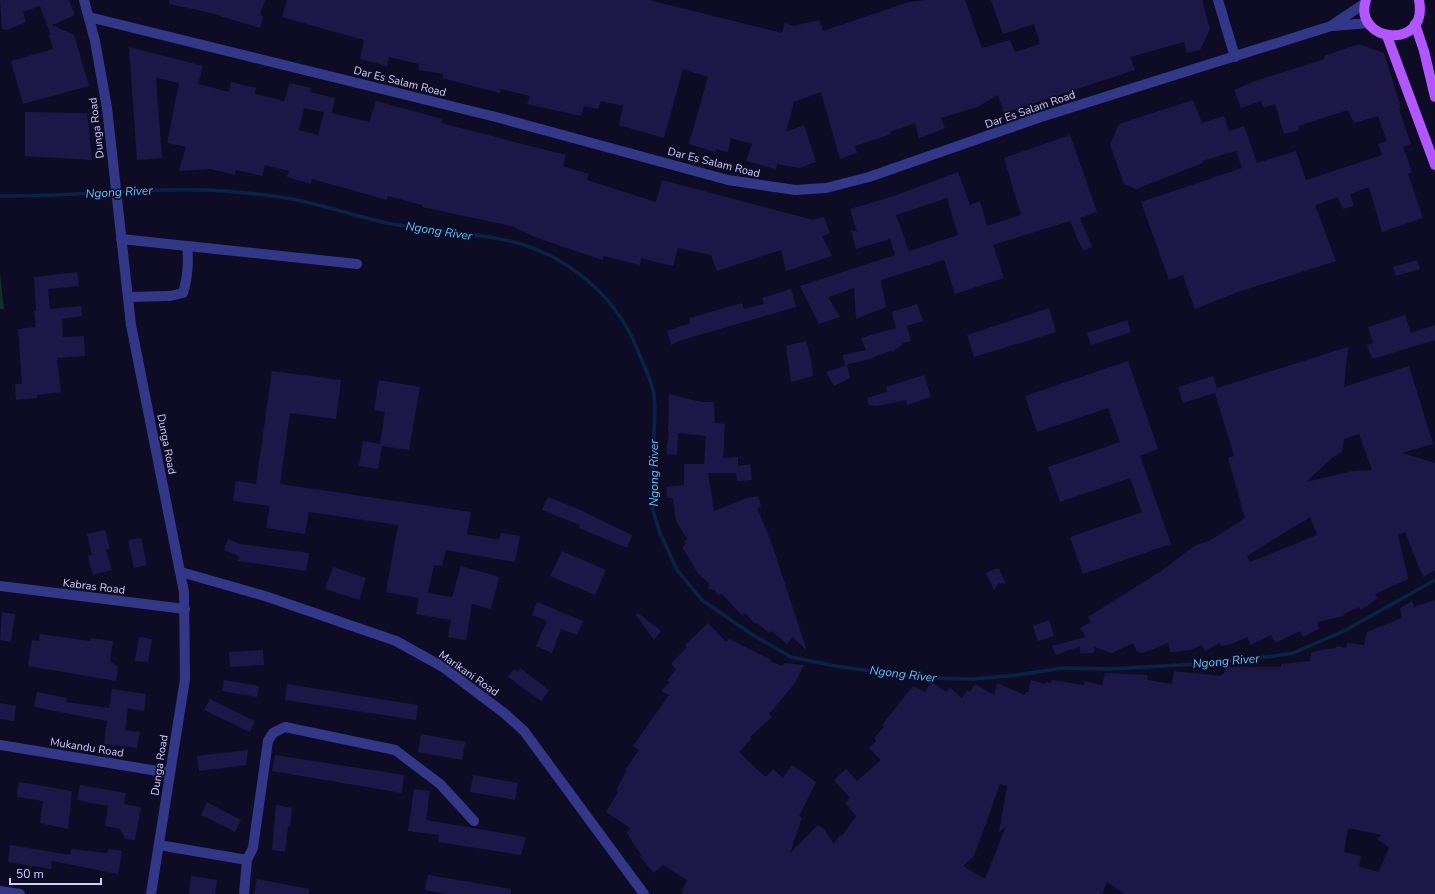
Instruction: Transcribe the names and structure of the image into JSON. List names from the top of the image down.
{
  "streets": {
    "street": [
      "Dar Es Salam Road",
      "Dunga Road",
      "Kabras Road",
      "Marikani Road",
      "Mukandu Road"
    ]
  },
  "crossings": [
    ["Dar Es Salam Road", "Dunga Road"],
    ["Dunga Road", "Kabras Road"],
    ["Dunga Road", "Marikani Road"],
    ["Dunga Road", "Mukandu Road"]
  ],
  "water": ["Ngong River"],
  "scale_bar": "50 m"
}
